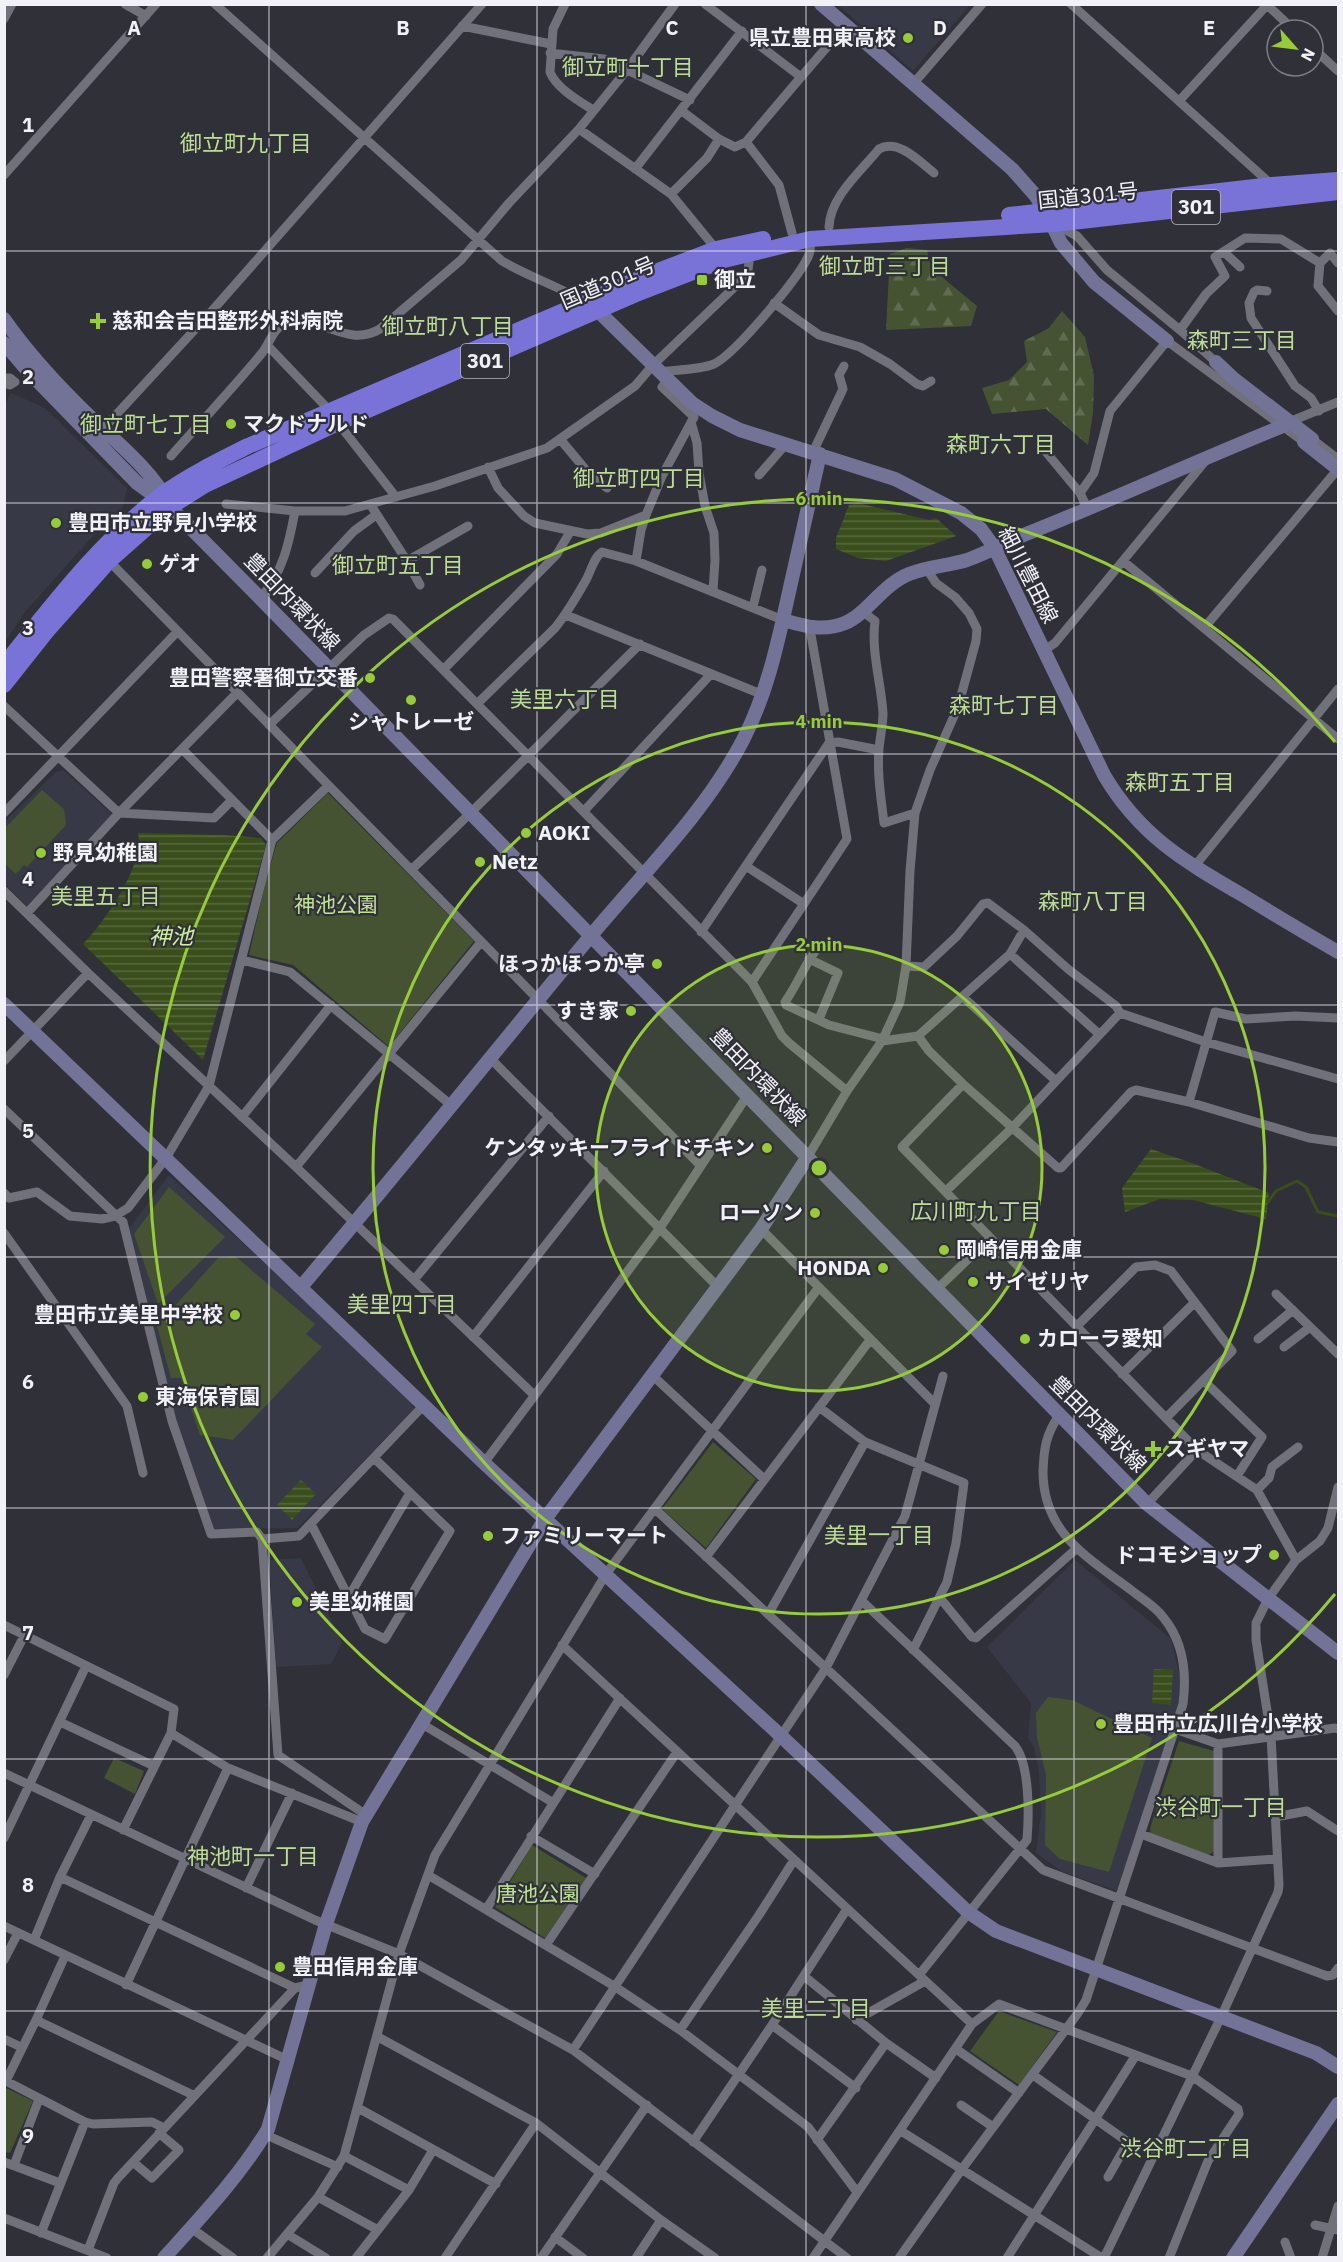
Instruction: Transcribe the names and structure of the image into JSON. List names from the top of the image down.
{
  "streets": {
    "highway": ["国道301号", "301"],
    "street": ["細川豊田線", "豊田内環状線"]
  },
  "crossings": [
    ["国道301号", "細川豊田線"],
    ["国道301号", "豊田内環状線"]
  ],
  "districts": [
    "御立町十丁目",
    "御立町九丁目",
    "御立町三丁目",
    "御立町八丁目",
    "森町三丁目",
    "御立町七丁目",
    "森町六丁目",
    "御立町四丁目",
    "御立町五丁目",
    "美里六丁目",
    "森町七丁目",
    "森町五丁目",
    "美里五丁目",
    "森町八丁目",
    "広川町九丁目",
    "美里四丁目",
    "美里一丁目",
    "渋谷町一丁目",
    "神池町一丁目",
    "美里二丁目",
    "渋谷町二丁目"
  ],
  "water": ["神池"],
  "parks": ["神池公園", "唐池公園"],
  "places": {
    "other": [
      "県立豊田東高校",
      "マクドナルド",
      "豊田市立野見小学校",
      "ゲオ",
      "豊田警察署御立交番",
      "シャトレーゼ",
      "AOKI",
      "野見幼稚園",
      "Netz",
      "ほっかほっか亭",
      "すき家",
      "ケンタッキーフライドチキン",
      "ローソン",
      "岡崎信用金庫",
      "HONDA",
      "サイゼリヤ",
      "豊田市立美里中学校",
      "カローラ愛知",
      "東海保育園",
      "ファミリーマート",
      "ドコモショップ",
      "美里幼稚園",
      "豊田市立広川台小学校",
      "豊田信用金庫"
    ],
    "transit": ["御立"],
    "health": ["慈和会吉田整形外科病院", "スギヤマ"]
  },
  "north": "bottom right",
  "grid": {
    "columns": [
      "A",
      "B",
      "C",
      "D",
      "E"
    ],
    "rows": [
      "1",
      "2",
      "3",
      "4",
      "5",
      "6",
      "7",
      "8",
      "9"
    ]
  },
  "rings": ["6 min", "4 min", "2 min"]
}
